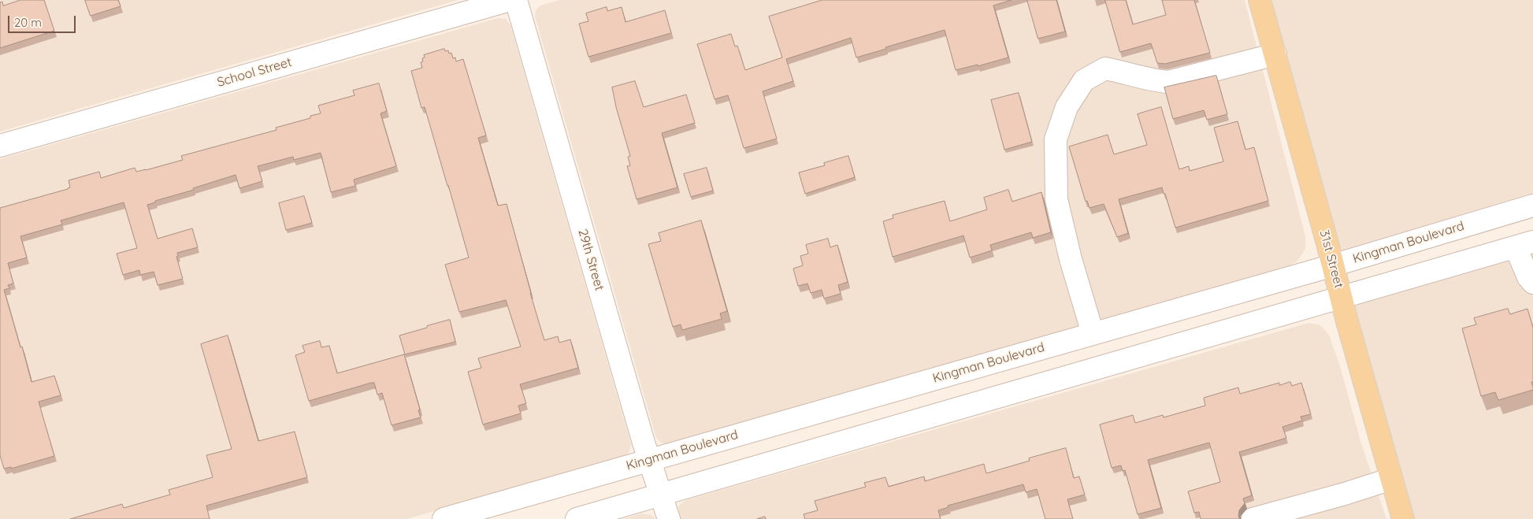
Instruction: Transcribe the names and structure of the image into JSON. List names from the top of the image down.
{
  "streets": {
    "main road": ["31st Street"],
    "street": ["School Street", "Kingman Boulevard", "29th Street"]
  },
  "crossings": [
    ["Kingman Boulevard", "31st Street"],
    ["Kingman Boulevard", "29th Street"]
  ],
  "scale_bar": "20 m"
}
